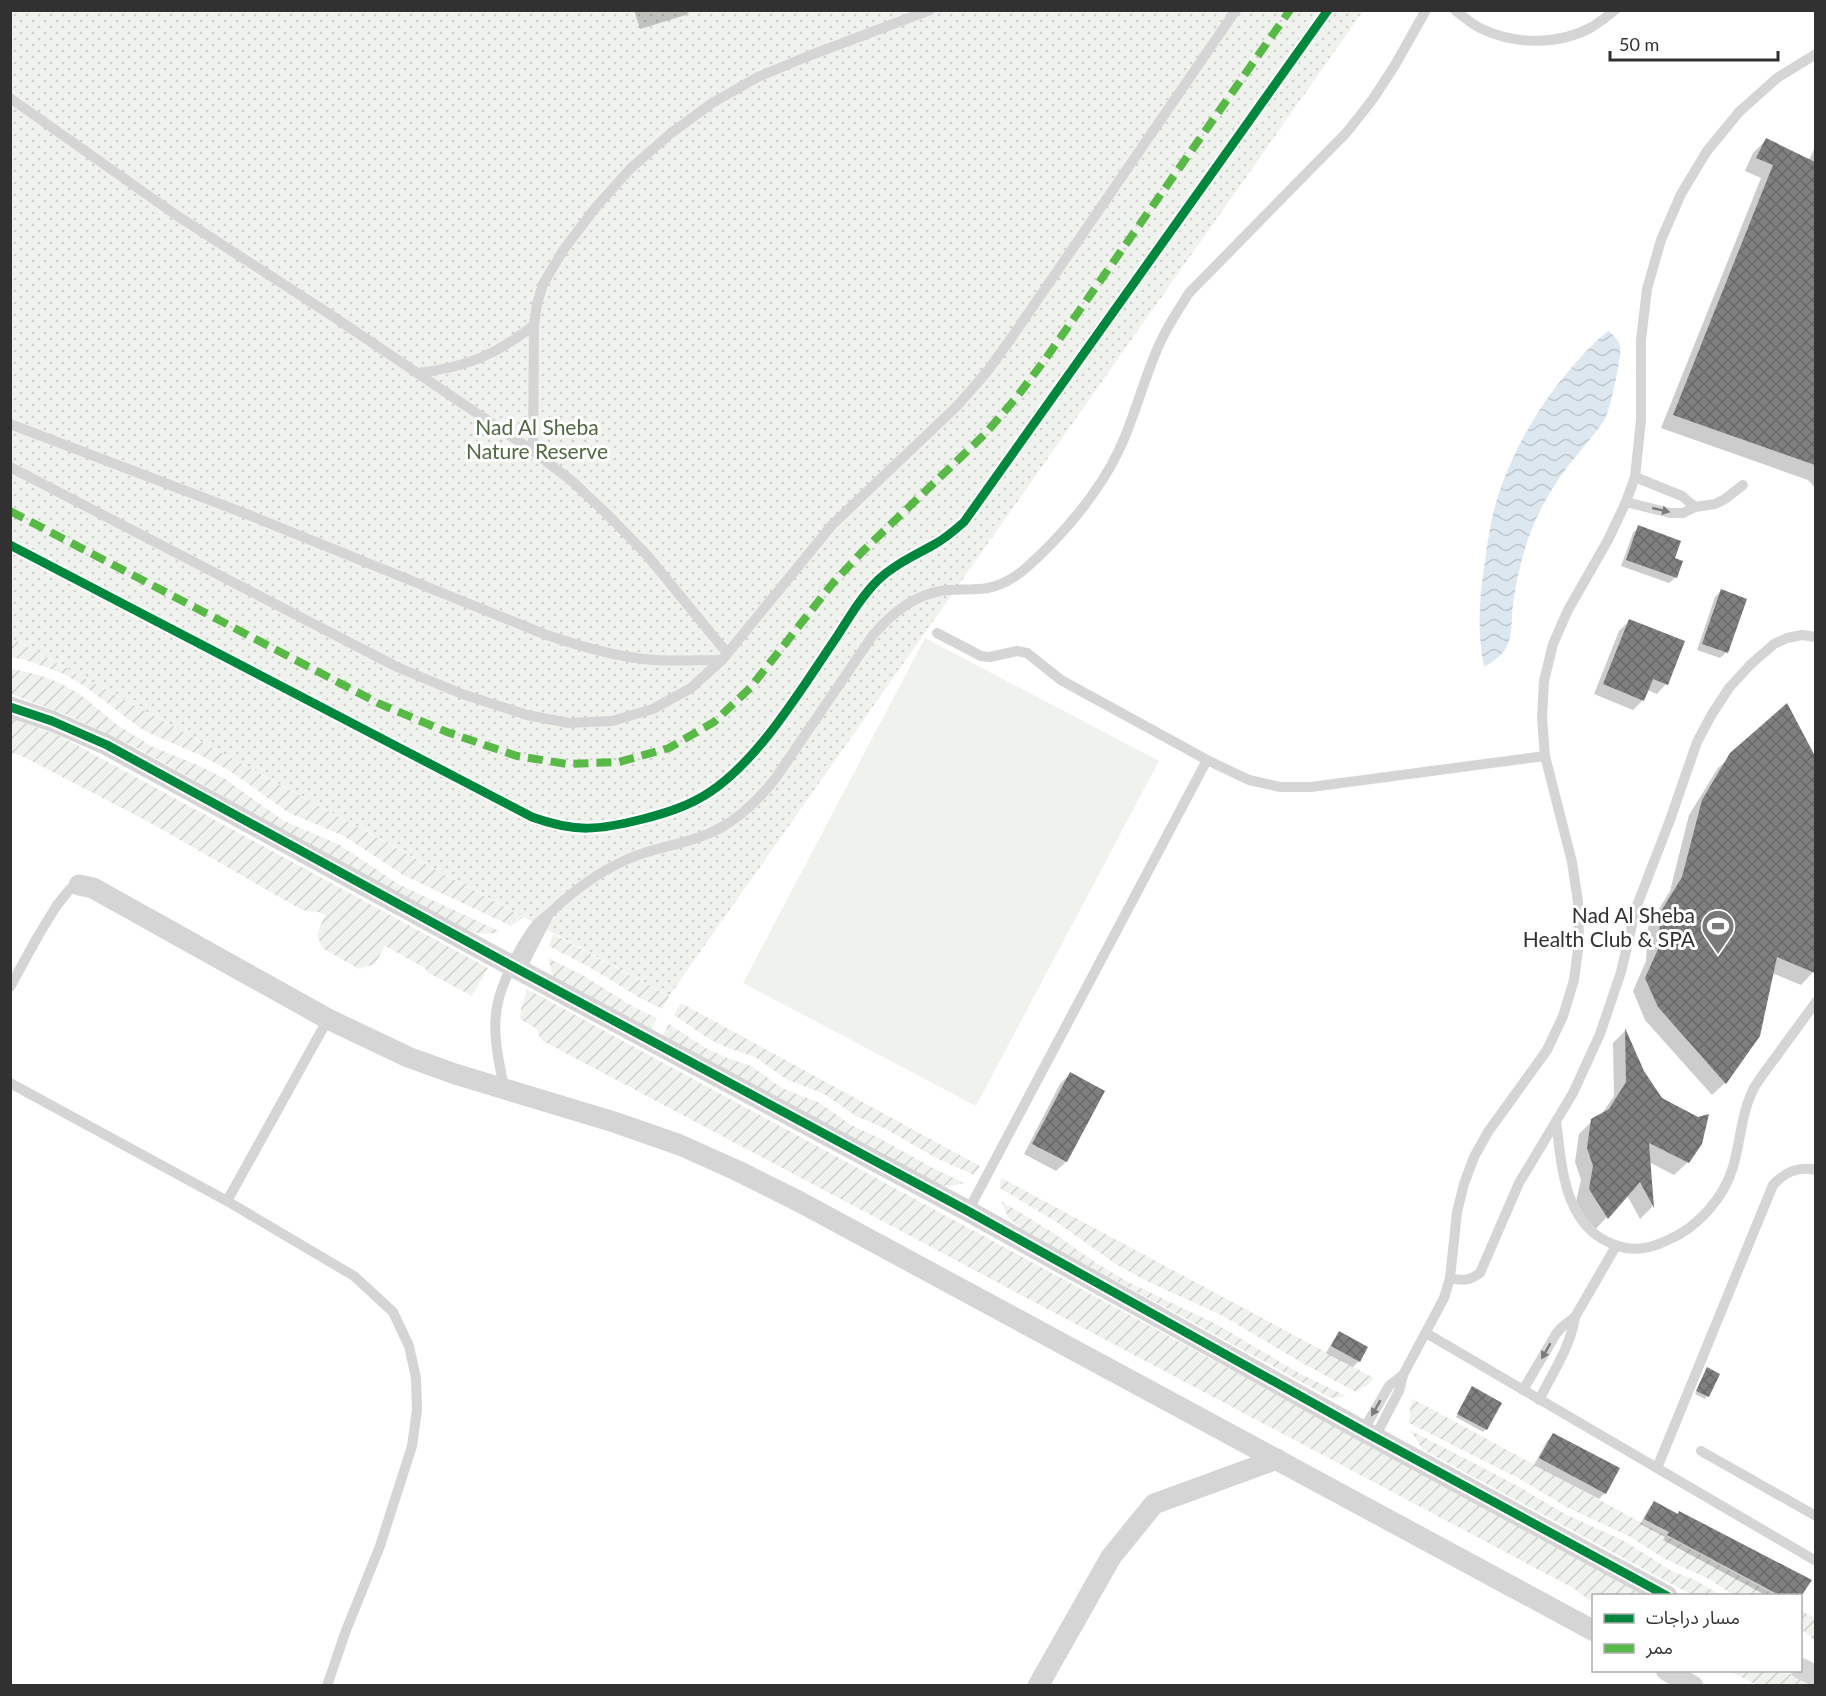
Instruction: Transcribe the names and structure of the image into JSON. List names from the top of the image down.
{
  "parks": ["Nad Al Sheba Nature Reserve"],
  "places": {
    "sports": ["Nad Al Sheba Health Club & SPA"]
  },
  "legend": ["مسار دراجات", "ممر"],
  "scale_bar": "50 m"
}
